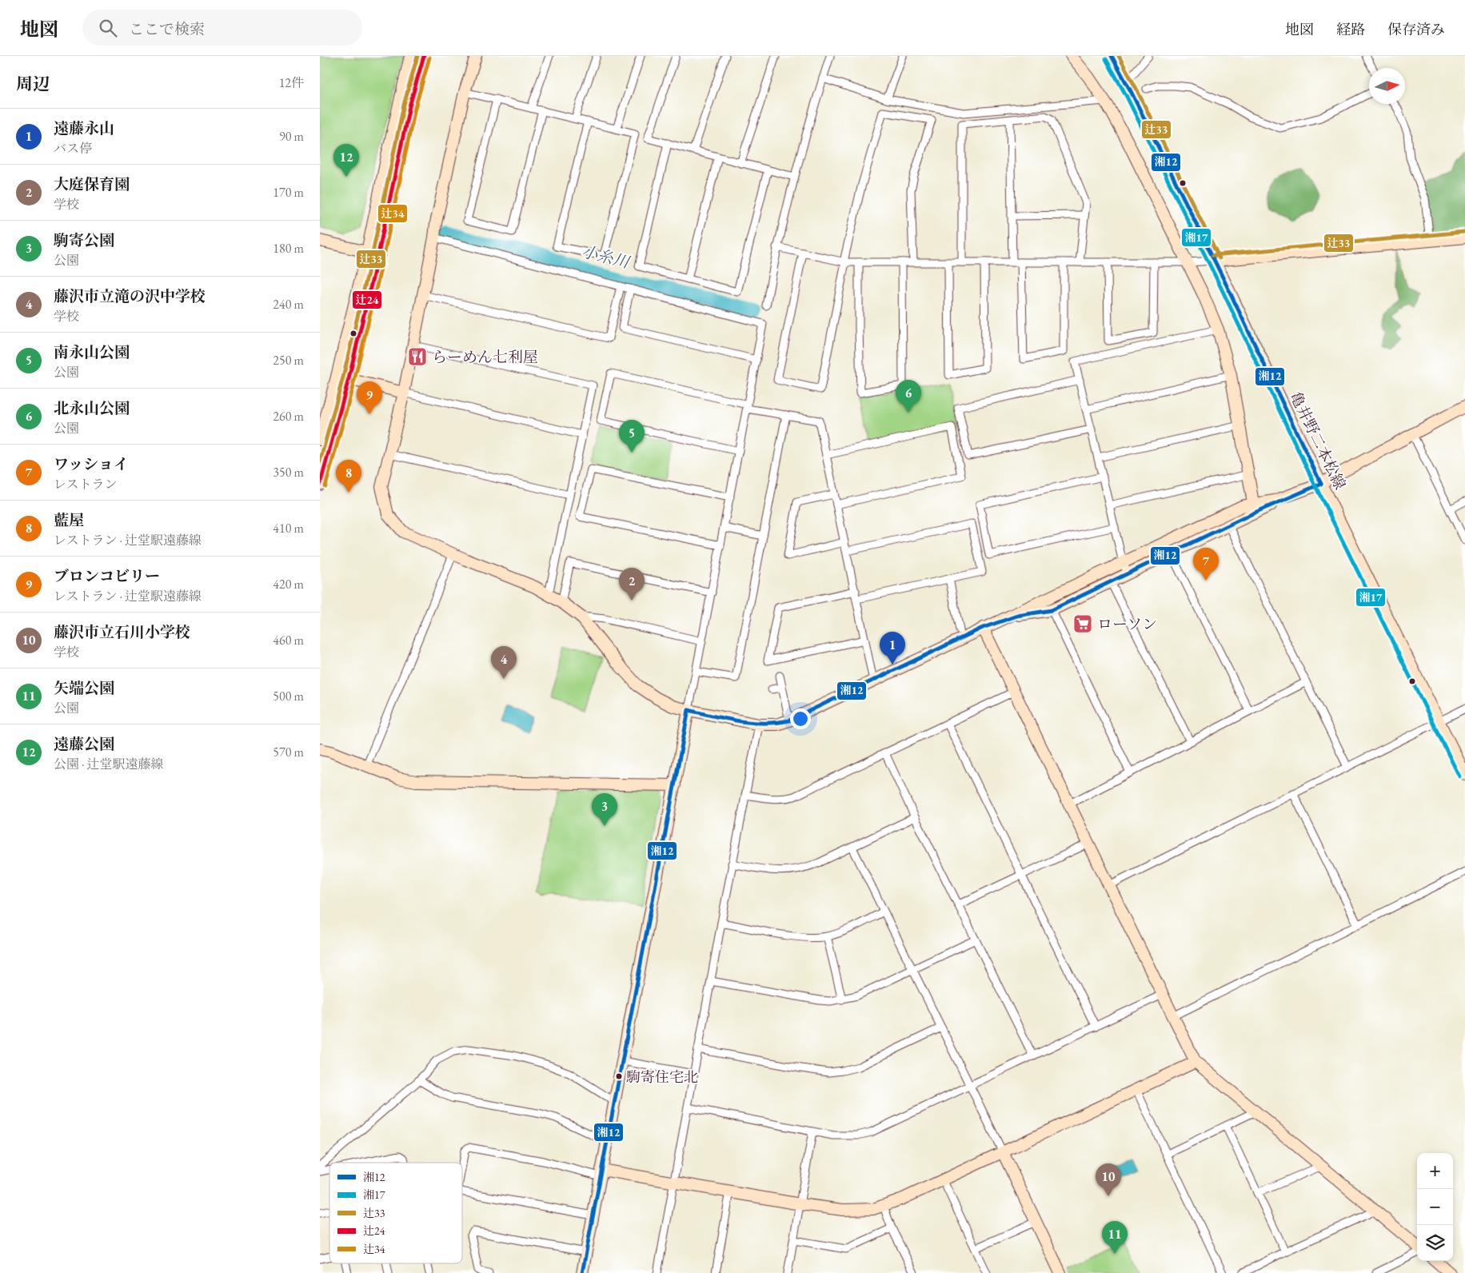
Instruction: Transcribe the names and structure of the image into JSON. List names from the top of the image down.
{
  "streets": {
    "street": ["亀井野二本松線"]
  },
  "water": ["小糸川"],
  "places": {
    "restaurant": ["らーめん七利屋"],
    "supermarket": ["ローソン"],
    "other": ["駒寄住宅北"]
  },
  "lines": [
    "transit line 湘12",
    "transit line 辻33",
    "transit line 辻24",
    "transit line 辻34",
    "transit line 湘17"
  ],
  "legend": [
    "湘12",
    "湘17",
    "辻33",
    "辻24",
    "辻34"
  ],
  "north": "right",
  "page": {
    "header": "地図",
    "search": "ここで検索",
    "nav": ["地図", "経路", "保存済み"],
    "heading": ["周辺", "12件"],
    "list": [
      {
        "mark": "1",
        "name": "遠藤永山",
        "note": "バス停",
        "value": "90 m"
      },
      {
        "mark": "2",
        "name": "大庭保育園",
        "note": "学校",
        "value": "170 m"
      },
      {
        "mark": "3",
        "name": "駒寄公園",
        "note": "公園",
        "value": "180 m"
      },
      {
        "mark": "4",
        "name": "藤沢市立滝の沢中学校",
        "note": "学校",
        "value": "240 m"
      },
      {
        "mark": "5",
        "name": "南永山公園",
        "note": "公園",
        "value": "250 m"
      },
      {
        "mark": "6",
        "name": "北永山公園",
        "note": "公園",
        "value": "260 m"
      },
      {
        "mark": "7",
        "name": "ワッショイ",
        "note": "レストラン",
        "value": "350 m"
      },
      {
        "mark": "8",
        "name": "藍屋",
        "note": "レストラン · 辻堂駅遠藤線",
        "value": "410 m"
      },
      {
        "mark": "9",
        "name": "ブロンコビリー",
        "note": "レストラン · 辻堂駅遠藤線",
        "value": "420 m"
      },
      {
        "mark": "10",
        "name": "藤沢市立石川小学校",
        "note": "学校",
        "value": "460 m"
      },
      {
        "mark": "11",
        "name": "矢端公園",
        "note": "公園",
        "value": "500 m"
      },
      {
        "mark": "12",
        "name": "遠藤公園",
        "note": "公園 · 辻堂駅遠藤線",
        "value": "570 m"
      }
    ],
    "pins": [
      "12",
      "6",
      "9",
      "5",
      "8",
      "7",
      "2",
      "1",
      "4",
      "3",
      "10",
      "11"
    ],
    "map_buttons": ["+", "−"]
  }
}
